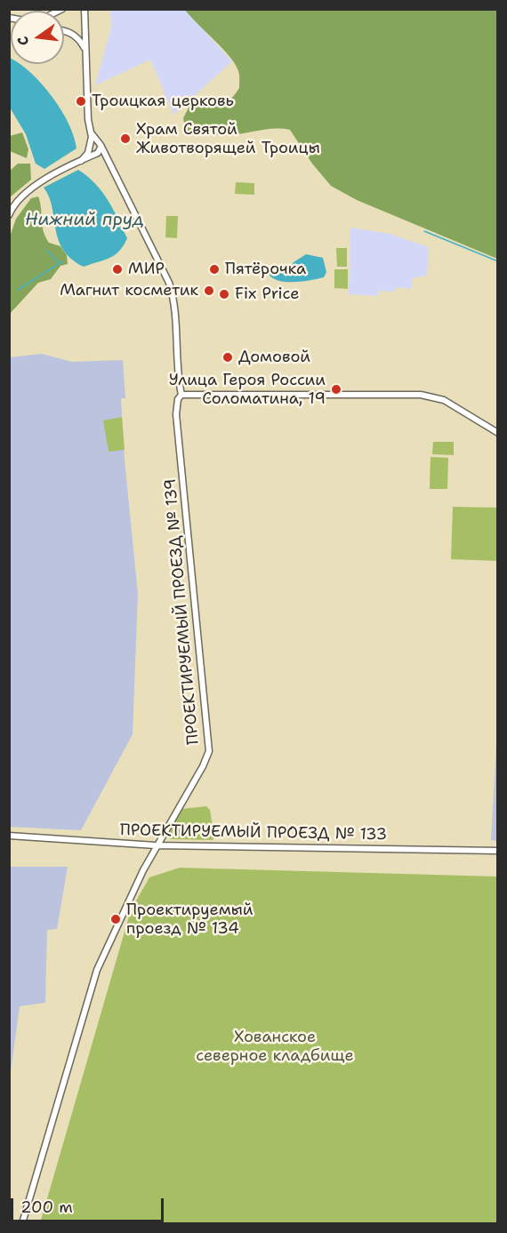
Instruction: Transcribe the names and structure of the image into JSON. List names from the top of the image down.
{
  "streets": {
    "street": ["ПРОЕКТИРУЕМЫЙ ПРОЕЗД № 139", "ПРОЕКТИРУЕМЫЙ ПРОЕЗД № 133"]
  },
  "crossings": [
    ["ПРОЕКТИРУЕМЫЙ ПРОЕЗД № 139", "ПРОЕКТИРУЕМЫЙ ПРОЕЗД № 133"]
  ],
  "water": ["Нижний пруд"],
  "parks": ["Хованское северное кладбище"],
  "places": [
    "Троицкая церковь",
    "Храм Святой Животворящей Троицы",
    "МИР",
    "Пятёрочка",
    "Магнит косметик",
    "Fix Price",
    "Домовой",
    "Улица Героя России Соломатина, 19",
    "Проектируемый проезд № 134"
  ],
  "scale_bar": "200 m",
  "north": "left"
}
